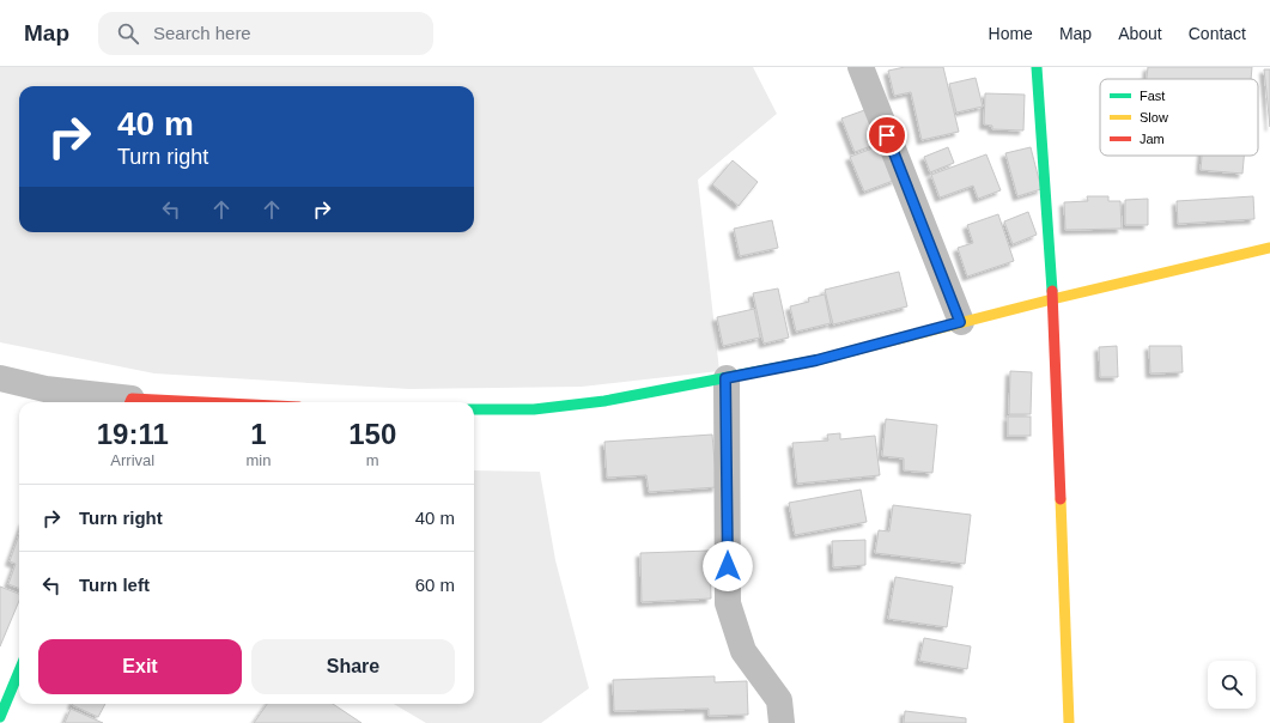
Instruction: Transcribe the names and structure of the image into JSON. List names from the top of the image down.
{
  "legend": ["Fast", "Slow", "Jam"],
  "page": {
    "header": "Map",
    "search": "Search here",
    "nav": [
      "Home",
      "Map",
      "About",
      "Contact"
    ],
    "turn": ["40 m", "Turn right"],
    "eta": [
      "19:11",
      "Arrival",
      "1",
      "min",
      "150",
      "m"
    ],
    "list": [
      {
        "name": "Turn right",
        "value": "40 m"
      },
      {
        "name": "Turn left",
        "value": "60 m"
      }
    ],
    "buttons": ["Exit", "Share"]
  }
}
